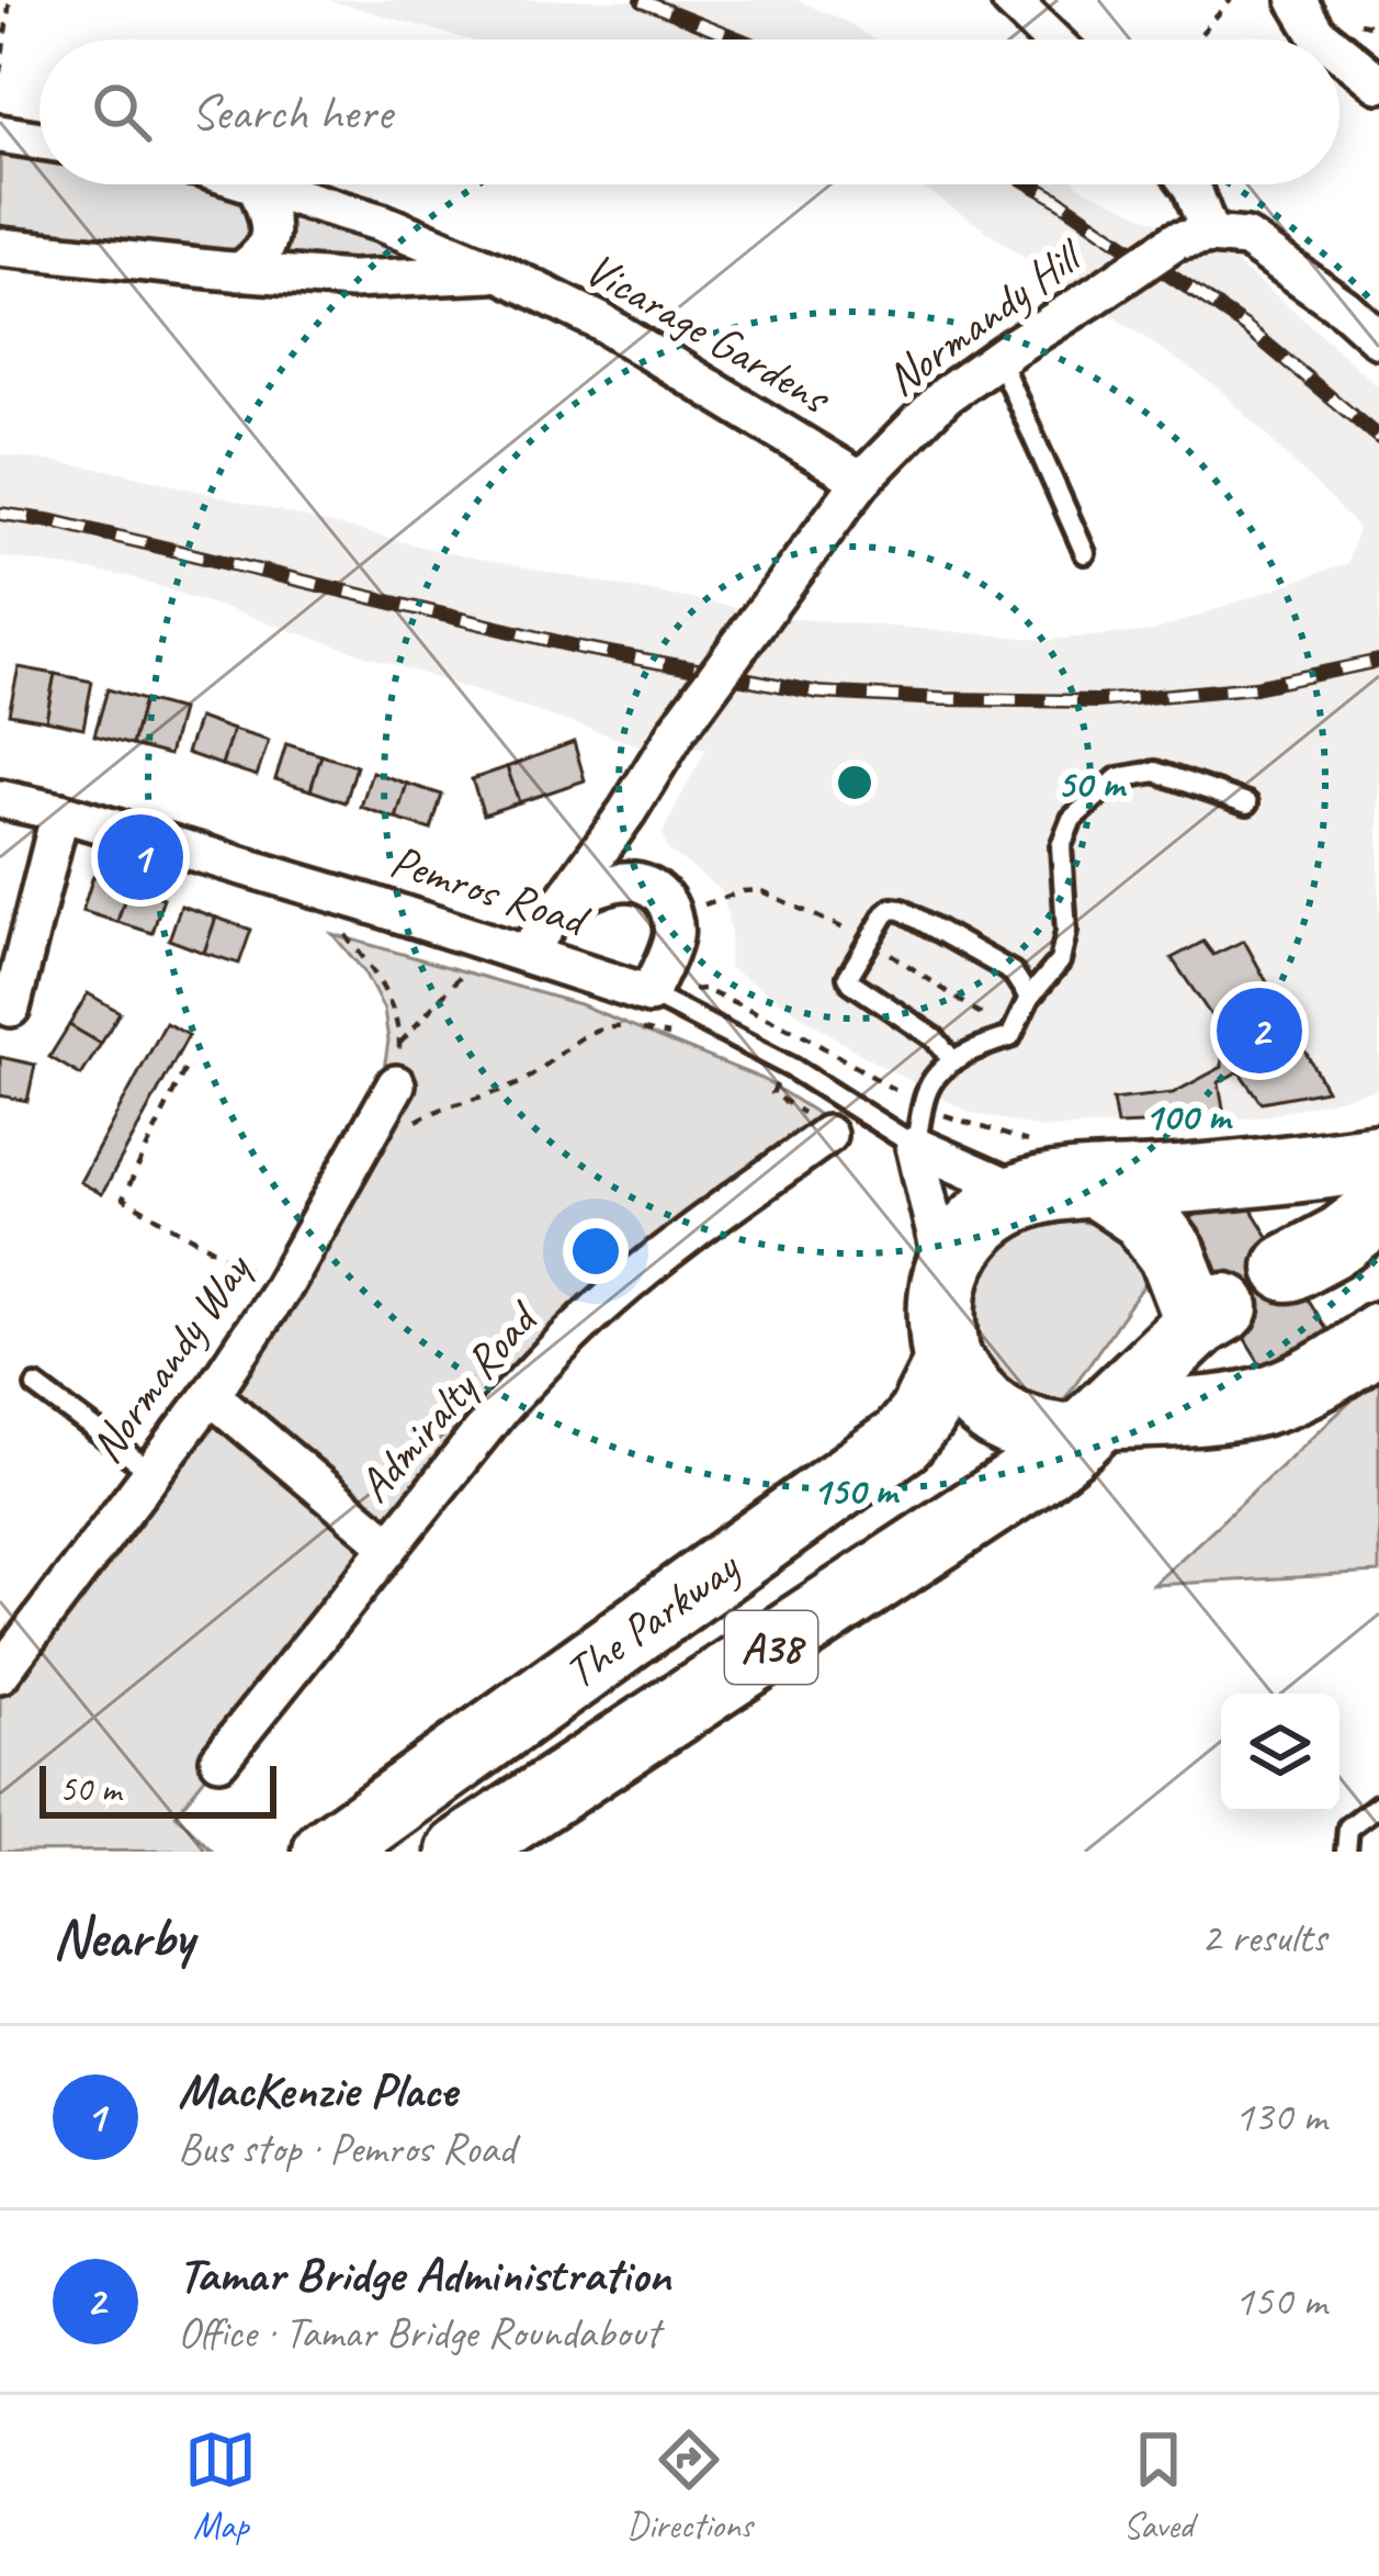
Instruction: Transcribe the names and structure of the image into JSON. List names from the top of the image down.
{
  "streets": {
    "highway": ["The Parkway", "A38"],
    "street": [
      "Normandy Hill",
      "Vicarage Gardens",
      "Pemros Road",
      "Normandy Way",
      "Admiralty Road"
    ]
  },
  "crossings": [
    ["Normandy Hill", "Vicarage Gardens"],
    ["Normandy Hill", "Pemros Road"],
    ["Pemros Road", "The Parkway"],
    ["Normandy Way", "Admiralty Road"]
  ],
  "scale_bar": "50 m",
  "page": {
    "search": "Search here",
    "pins": ["1", "2"],
    "scale": "50 m",
    "heading": ["Nearby", "2 results"],
    "list": [
      {
        "mark": "1",
        "name": "MacKenzie Place",
        "note": "Bus stop · Pemros Road",
        "value": "130 m"
      },
      {
        "mark": "2",
        "name": "Tamar Bridge Administration",
        "note": "Office · Tamar Bridge Roundabout",
        "value": "150 m"
      }
    ],
    "nav": ["Map", "Directions", "Saved"]
  },
  "rings": ["50 m", "100 m", "150 m"]
}
